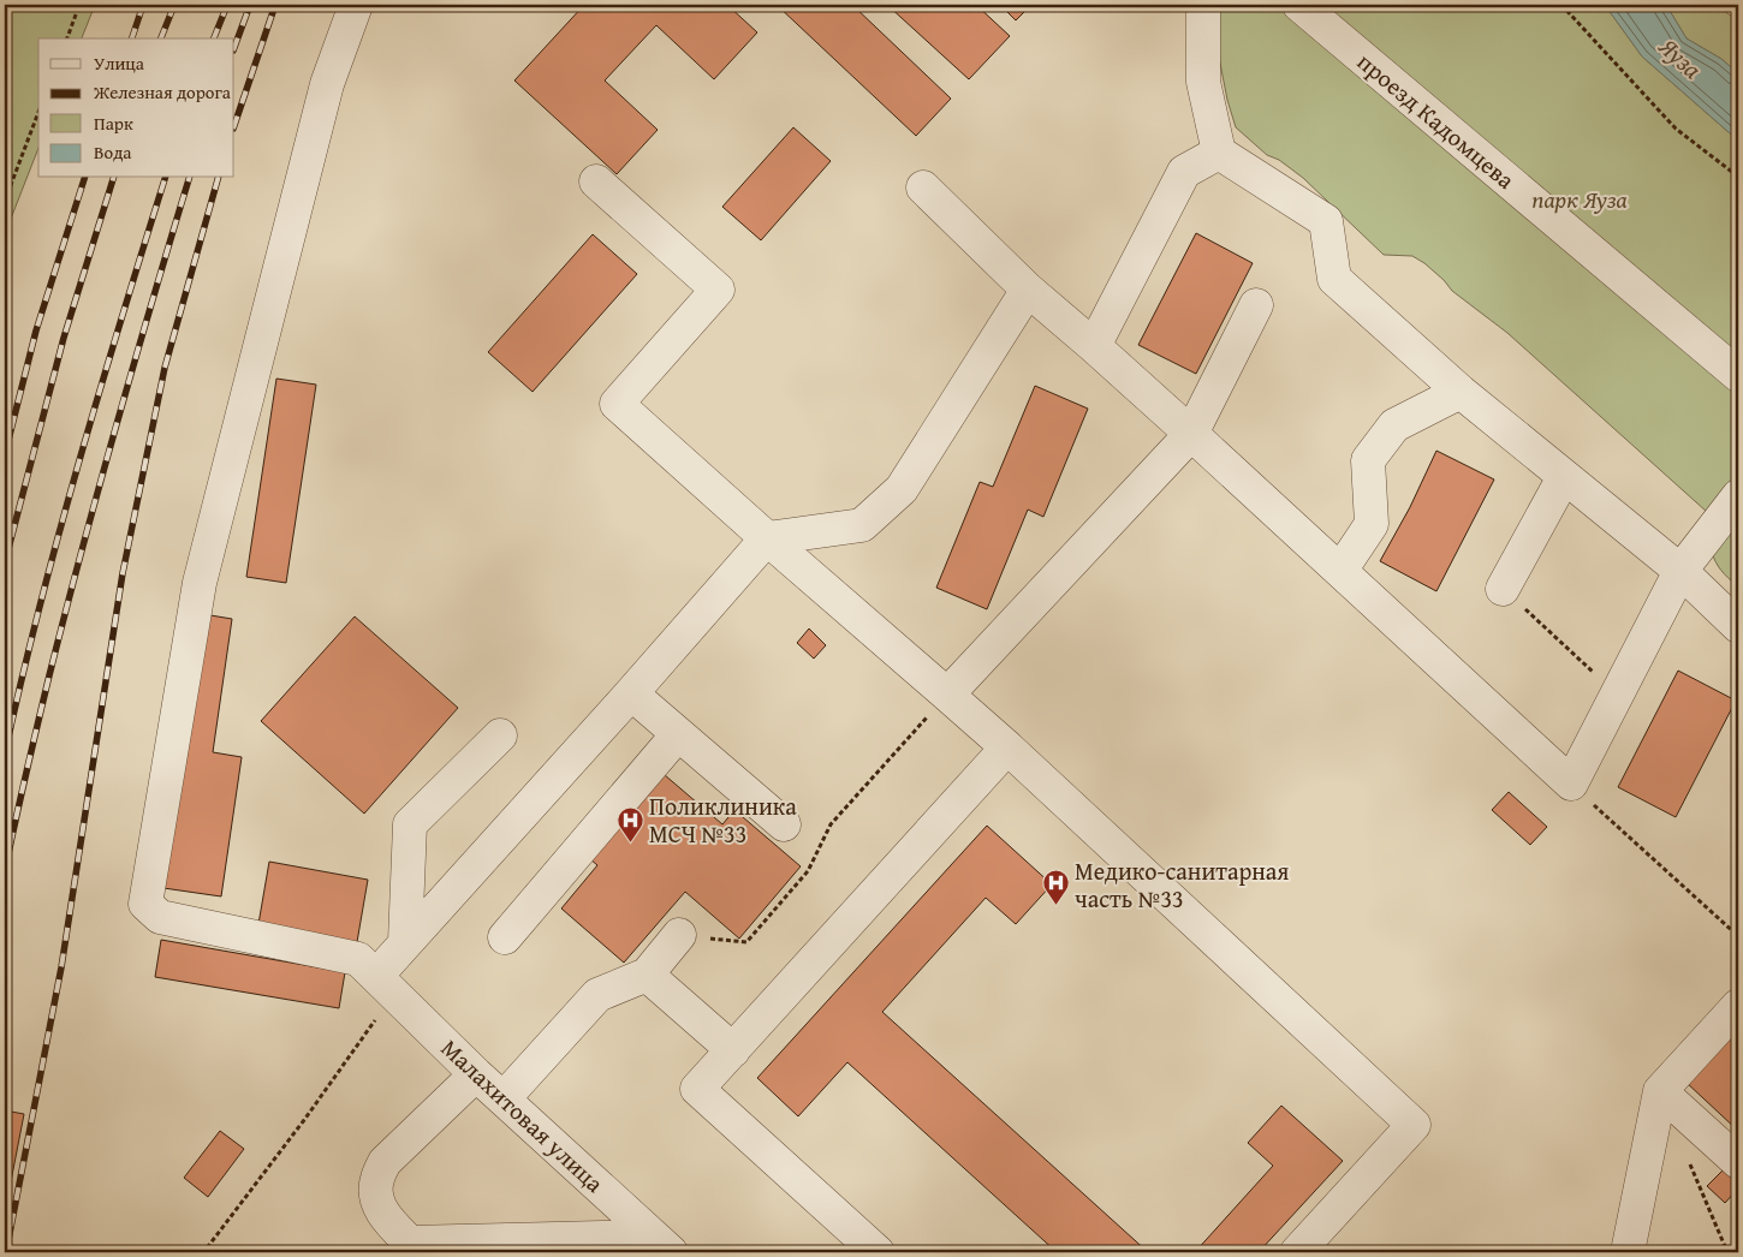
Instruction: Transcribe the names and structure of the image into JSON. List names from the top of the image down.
{
  "streets": {
    "street": ["проезд Кадомцева", "Малахитовая улица"]
  },
  "water": ["Яуза"],
  "parks": ["парк Яуза"],
  "places": {
    "hospital": ["Поликлиника МСЧ №33", "Медико-санитарная часть №33"]
  },
  "legend": [
    "Улица",
    "Железная дорога",
    "Парк",
    "Вода"
  ]
}
